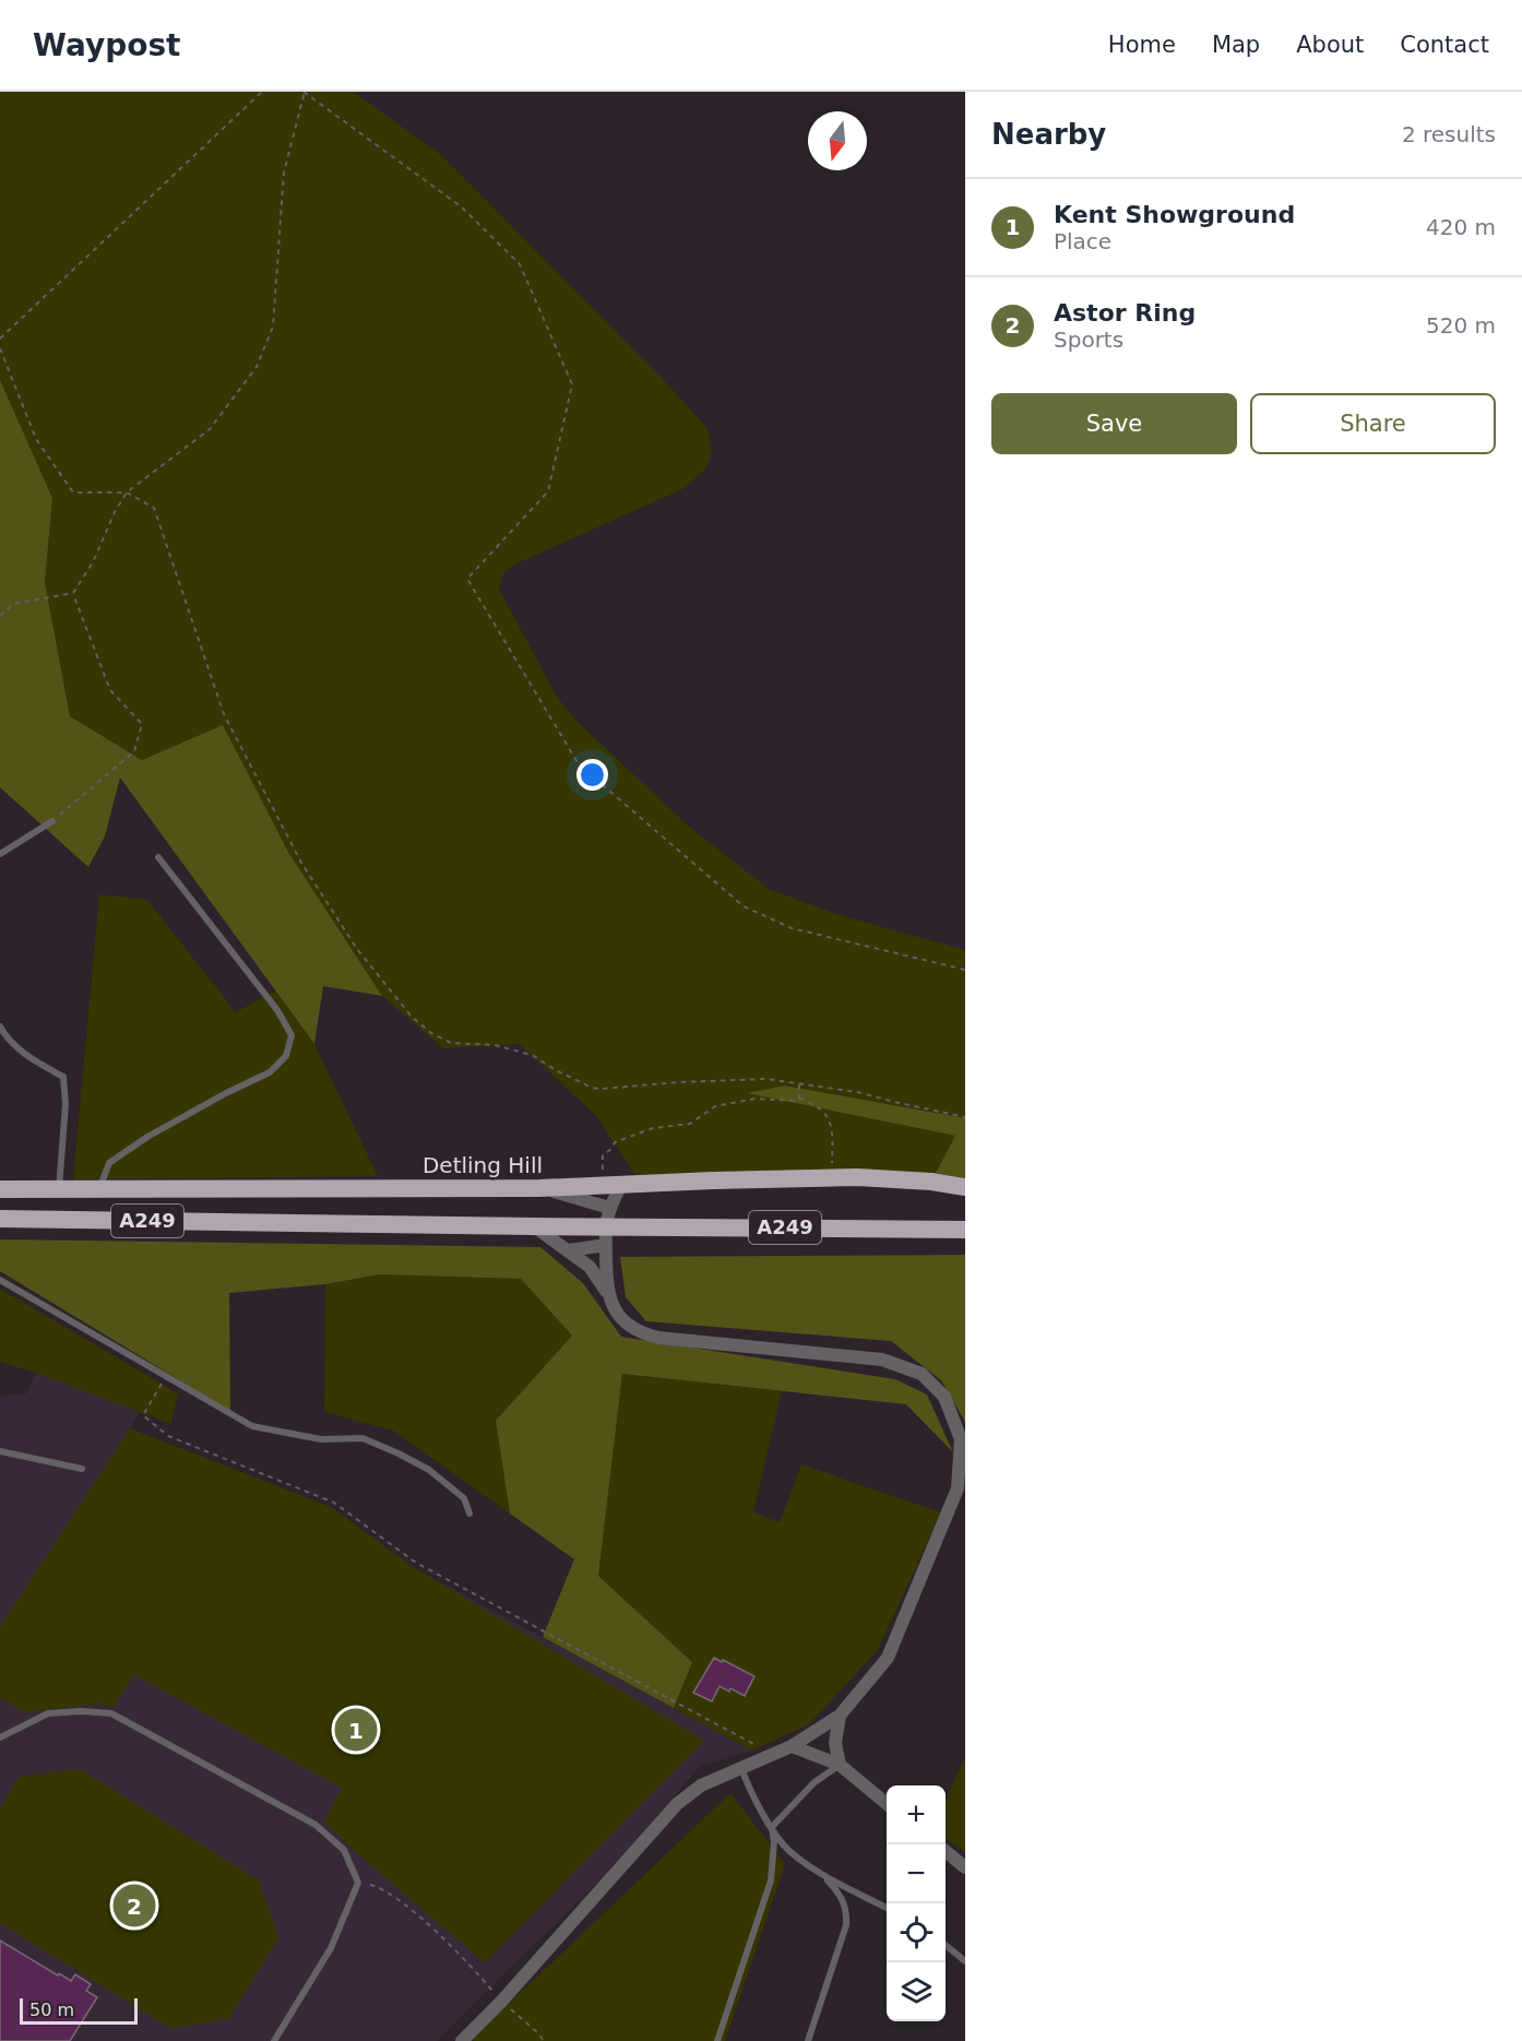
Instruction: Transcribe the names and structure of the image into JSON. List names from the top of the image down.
{
  "streets": {
    "highway": ["Detling Hill", "A249"]
  },
  "scale_bar": "50 m",
  "north": "bottom",
  "page": {
    "header": "Waypost",
    "nav": [
      "Home",
      "Map",
      "About",
      "Contact"
    ],
    "heading": ["Nearby", "2 results"],
    "list": [
      {
        "mark": "1",
        "name": "Kent Showground",
        "note": "Place",
        "value": "420 m"
      },
      {
        "mark": "2",
        "name": "Astor Ring",
        "note": "Sports",
        "value": "520 m"
      }
    ],
    "buttons": ["Save", "Share"],
    "pins": ["1", "2"],
    "map_buttons": ["+", "−"],
    "scale": "50 m"
  }
}
